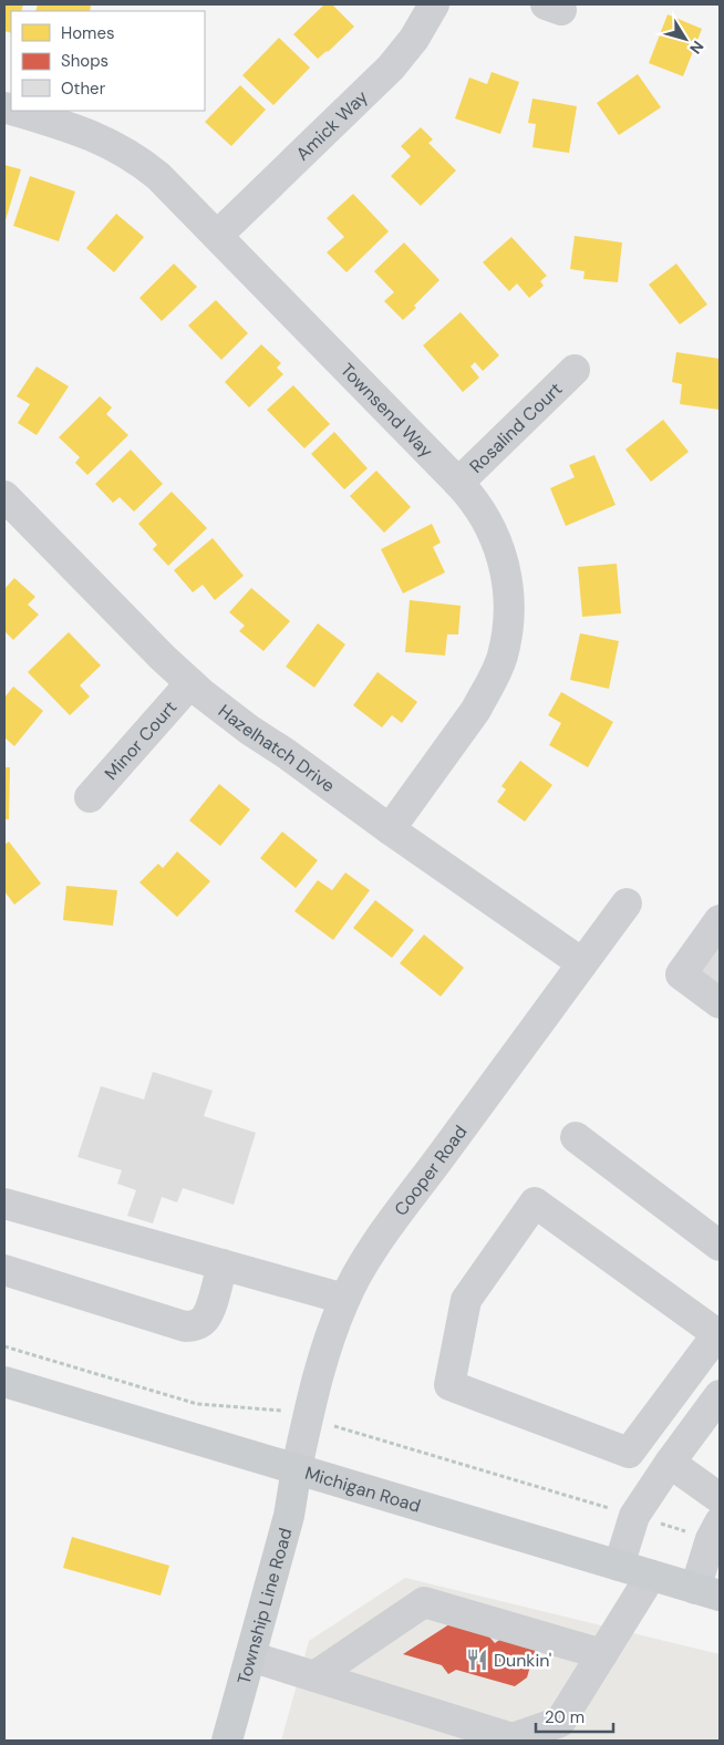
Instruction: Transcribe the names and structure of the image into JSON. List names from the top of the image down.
{
  "streets": {
    "main road": ["Michigan Road", "Township Line Road"],
    "street": [
      "Amick Way",
      "Townsend Way",
      "Rosalind Court",
      "Minor Court",
      "Hazelhatch Drive",
      "Cooper Road"
    ]
  },
  "crossings": [
    ["Amick Way", "Townsend Way"],
    ["Townsend Way", "Rosalind Court"],
    ["Townsend Way", "Hazelhatch Drive"],
    ["Minor Court", "Hazelhatch Drive"],
    ["Hazelhatch Drive", "Cooper Road"],
    ["Cooper Road", "Michigan Road"],
    ["Cooper Road", "Township Line Road"],
    ["Michigan Road", "Township Line Road"]
  ],
  "places": {
    "restaurant": ["Dunkin'"]
  },
  "legend": ["Homes", "Shops", "Other"],
  "scale_bar": "20 m",
  "north": "bottom right"
}
